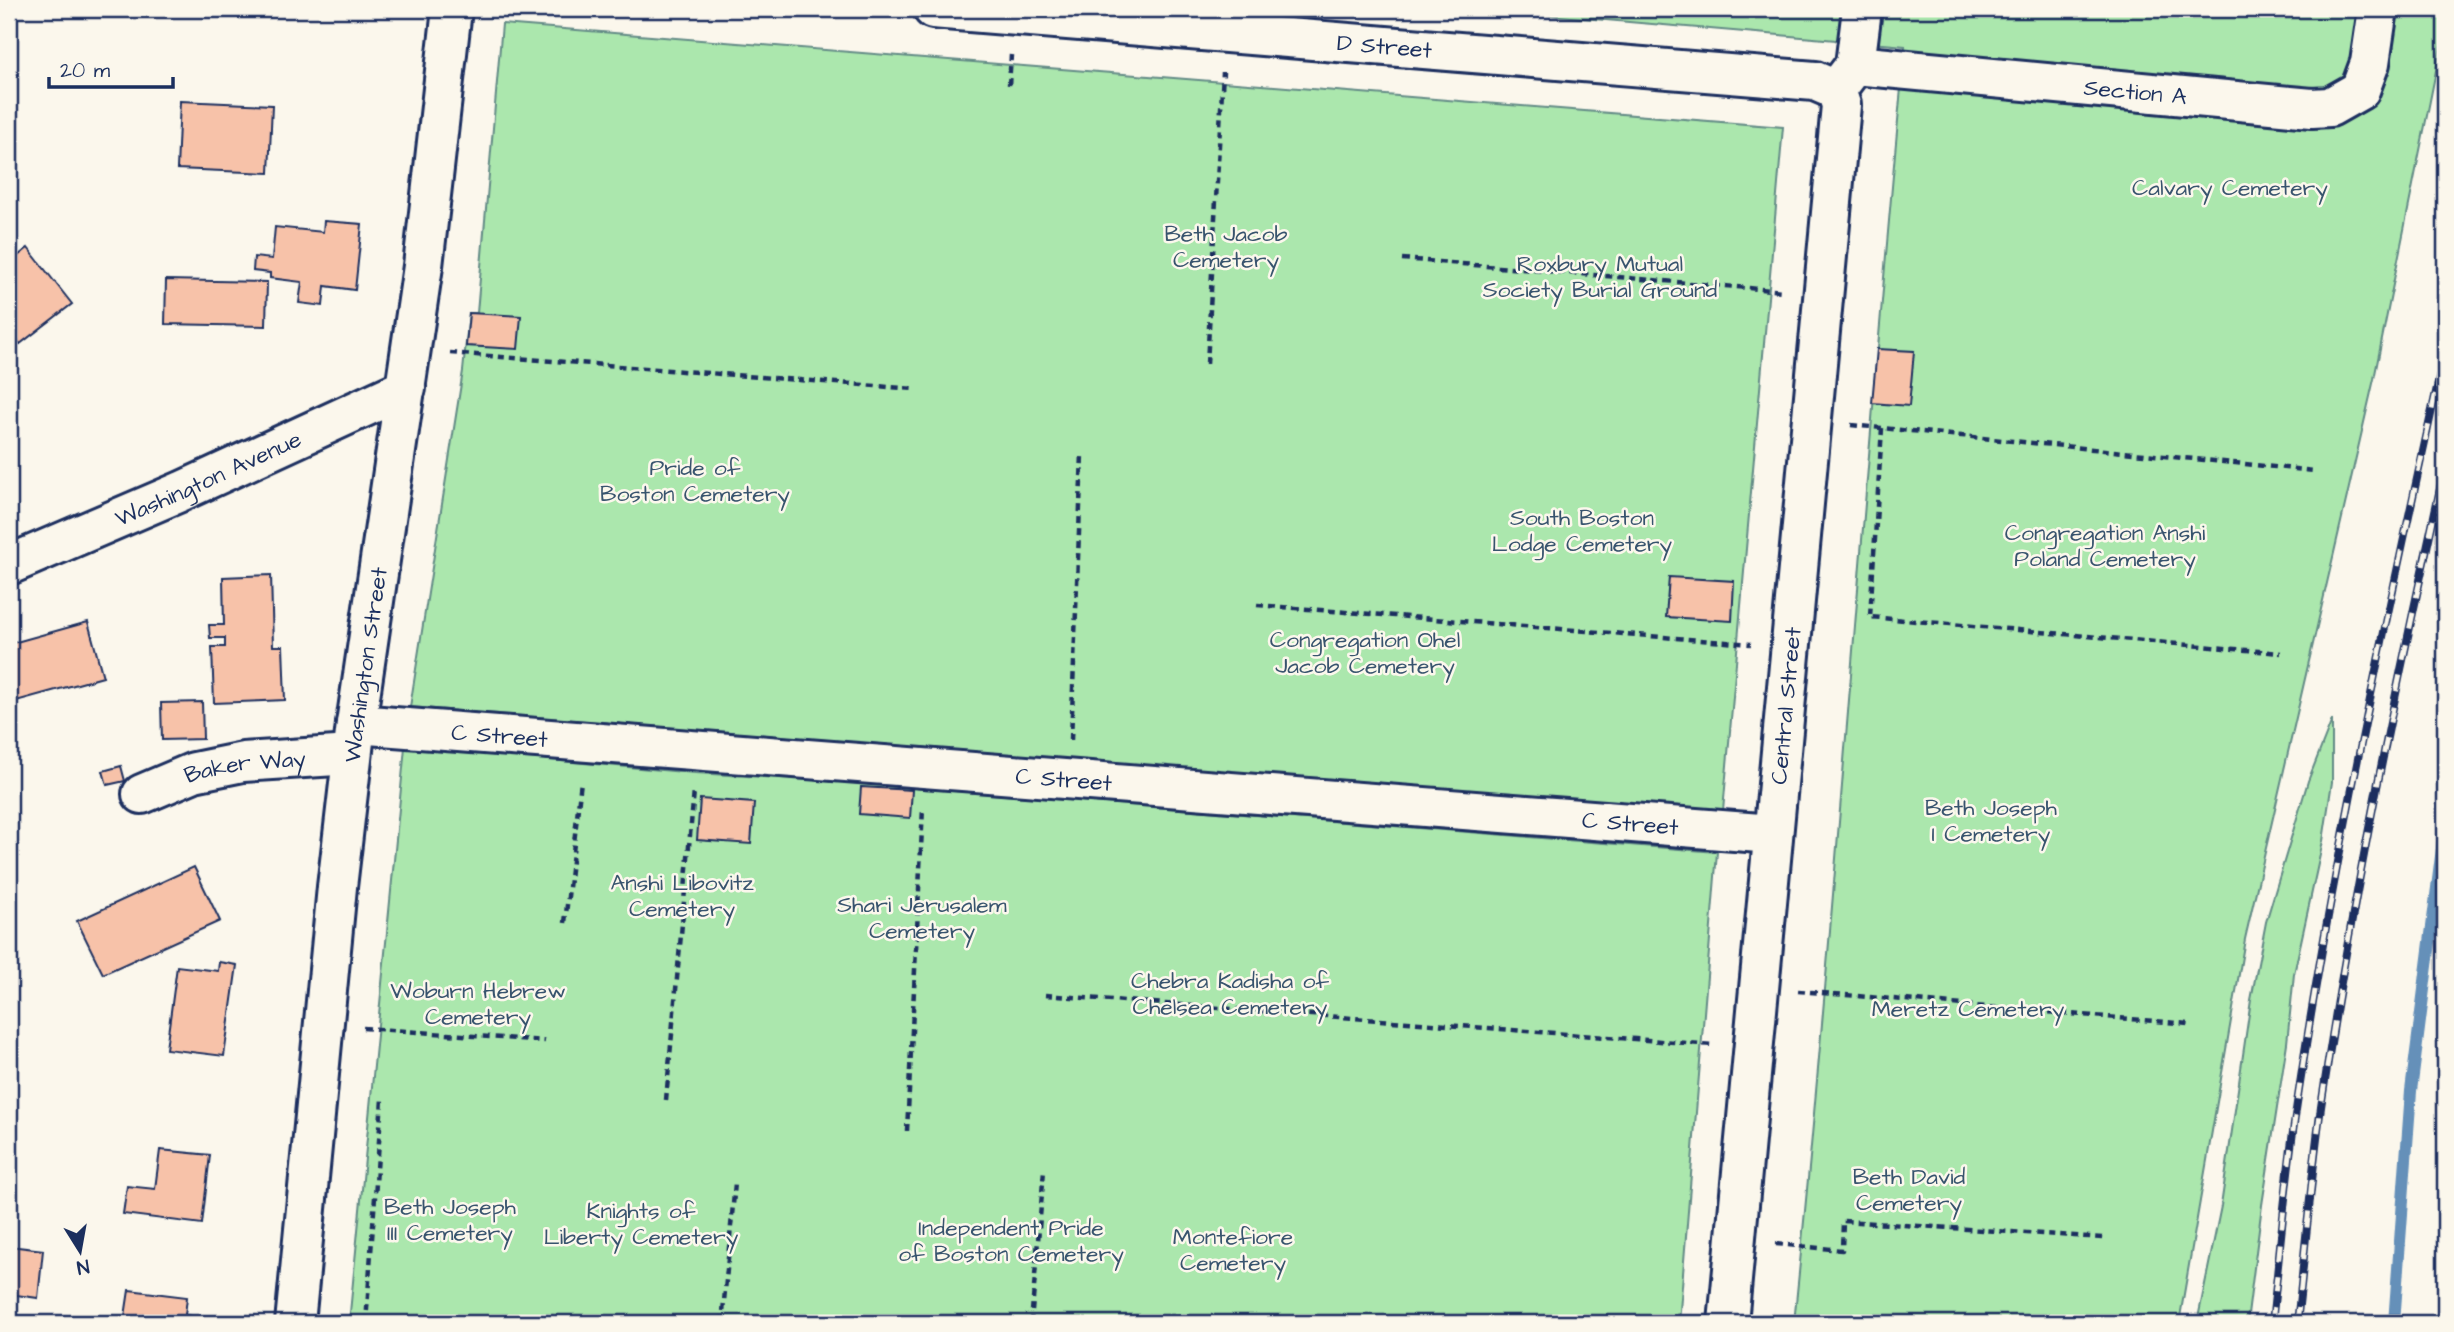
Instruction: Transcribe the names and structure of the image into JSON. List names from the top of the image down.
{
  "streets": {
    "street": [
      "D Street",
      "Section A",
      "Washington Avenue",
      "Washington Street",
      "Central Street",
      "C Street",
      "Baker Way"
    ]
  },
  "crossings": [
    ["D Street", "Section A"],
    ["D Street", "Central Street"],
    ["Section A", "Central Street"],
    ["Washington Avenue", "Washington Street"],
    ["Washington Street", "C Street"],
    ["Washington Street", "Baker Way"],
    ["Central Street", "C Street"],
    ["C Street", "Baker Way"]
  ],
  "parks": [
    "Calvary Cemetery",
    "Beth Jacob Cemetery",
    "Roxbury Mutual Society Burial Ground",
    "Pride of Boston Cemetery",
    "South Boston Lodge Cemetery",
    "Congregation Anshi Poland Cemetery",
    "Congregation Ohel Jacob Cemetery",
    "Beth Joseph I Cemetery",
    "Anshi Libovitz Cemetery",
    "Shari Jerusalem Cemetery",
    "Chebra Kadisha of Chelsea Cemetery",
    "Woburn Hebrew Cemetery",
    "Meretz Cemetery",
    "Beth David Cemetery",
    "Beth Joseph III Cemetery",
    "Knights of Liberty Cemetery",
    "Independent Pride of Boston Cemetery",
    "Montefiore Cemetery"
  ],
  "scale_bar": "20 m",
  "north": "bottom"
}
